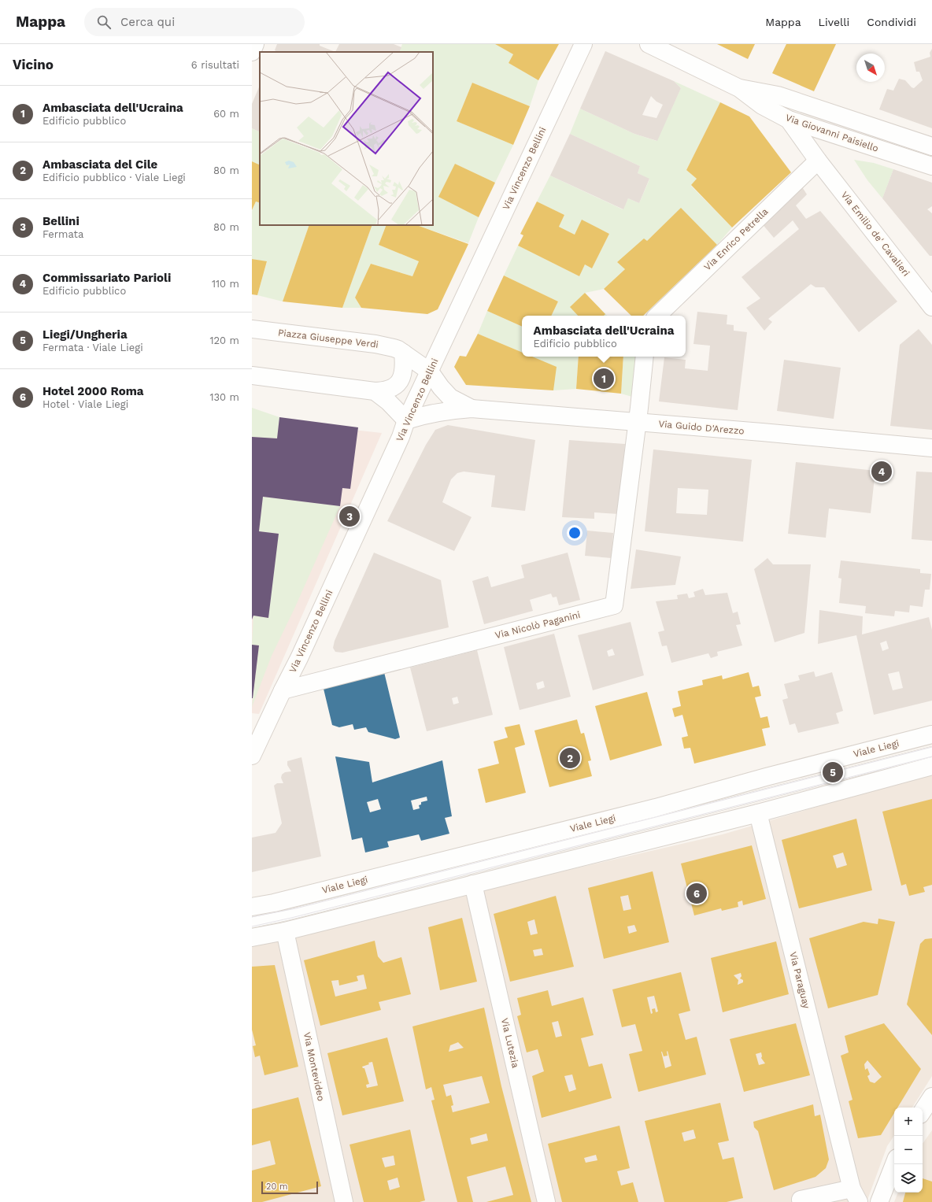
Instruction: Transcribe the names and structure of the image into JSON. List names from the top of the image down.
{
  "streets": {
    "street": [
      "Via Giovanni Paisiello",
      "Via Vincenzo Bellini",
      "Via Emilio de' Cavalieri",
      "Via Enrico Petrella",
      "Piazza Giuseppe Verdi",
      "Via Guido D'Arezzo",
      "Via Nicolò Paganini",
      "Viale Liegi",
      "Via Paraguay",
      "Via Lutezia",
      "Via Montevideo"
    ]
  },
  "crossings": [
    ["Via Giovanni Paisiello", "Via Emilio de' Cavalieri"],
    ["Via Vincenzo Bellini", "Piazza Giuseppe Verdi"],
    ["Via Vincenzo Bellini", "Via Guido D'Arezzo"],
    ["Via Vincenzo Bellini", "Via Nicolò Paganini"],
    ["Via Emilio de' Cavalieri", "Via Enrico Petrella"],
    ["Piazza Giuseppe Verdi", "Via Guido D'Arezzo"],
    ["Via Guido D'Arezzo", "Via Nicolò Paganini"]
  ],
  "scale_bar": "20 m",
  "north": "bottom right",
  "page": {
    "header": "Mappa",
    "search": "Cerca qui",
    "nav": ["Mappa", "Livelli", "Condividi"],
    "heading": ["Vicino", "6 risultati"],
    "list": [
      {
        "mark": "1",
        "name": "Ambasciata dell'Ucraina",
        "note": "Edificio pubblico",
        "value": "60 m"
      },
      {
        "mark": "2",
        "name": "Ambasciata del Cile",
        "note": "Edificio pubblico · Viale Liegi",
        "value": "80 m"
      },
      {
        "mark": "3",
        "name": "Bellini",
        "note": "Fermata",
        "value": "80 m"
      },
      {
        "mark": "4",
        "name": "Commissariato Parioli",
        "note": "Edificio pubblico",
        "value": "110 m"
      },
      {
        "mark": "5",
        "name": "Liegi/Ungheria",
        "note": "Fermata · Viale Liegi",
        "value": "120 m"
      },
      {
        "mark": "6",
        "name": "Hotel 2000 Roma",
        "note": "Hotel · Viale Liegi",
        "value": "130 m"
      }
    ],
    "popup": ["Ambasciata dell'Ucraina", "Edificio pubblico"],
    "pins": [
      "1",
      "4",
      "3",
      "2",
      "5",
      "6"
    ],
    "map_buttons": ["+", "−"],
    "scale": "20 m"
  }
}
